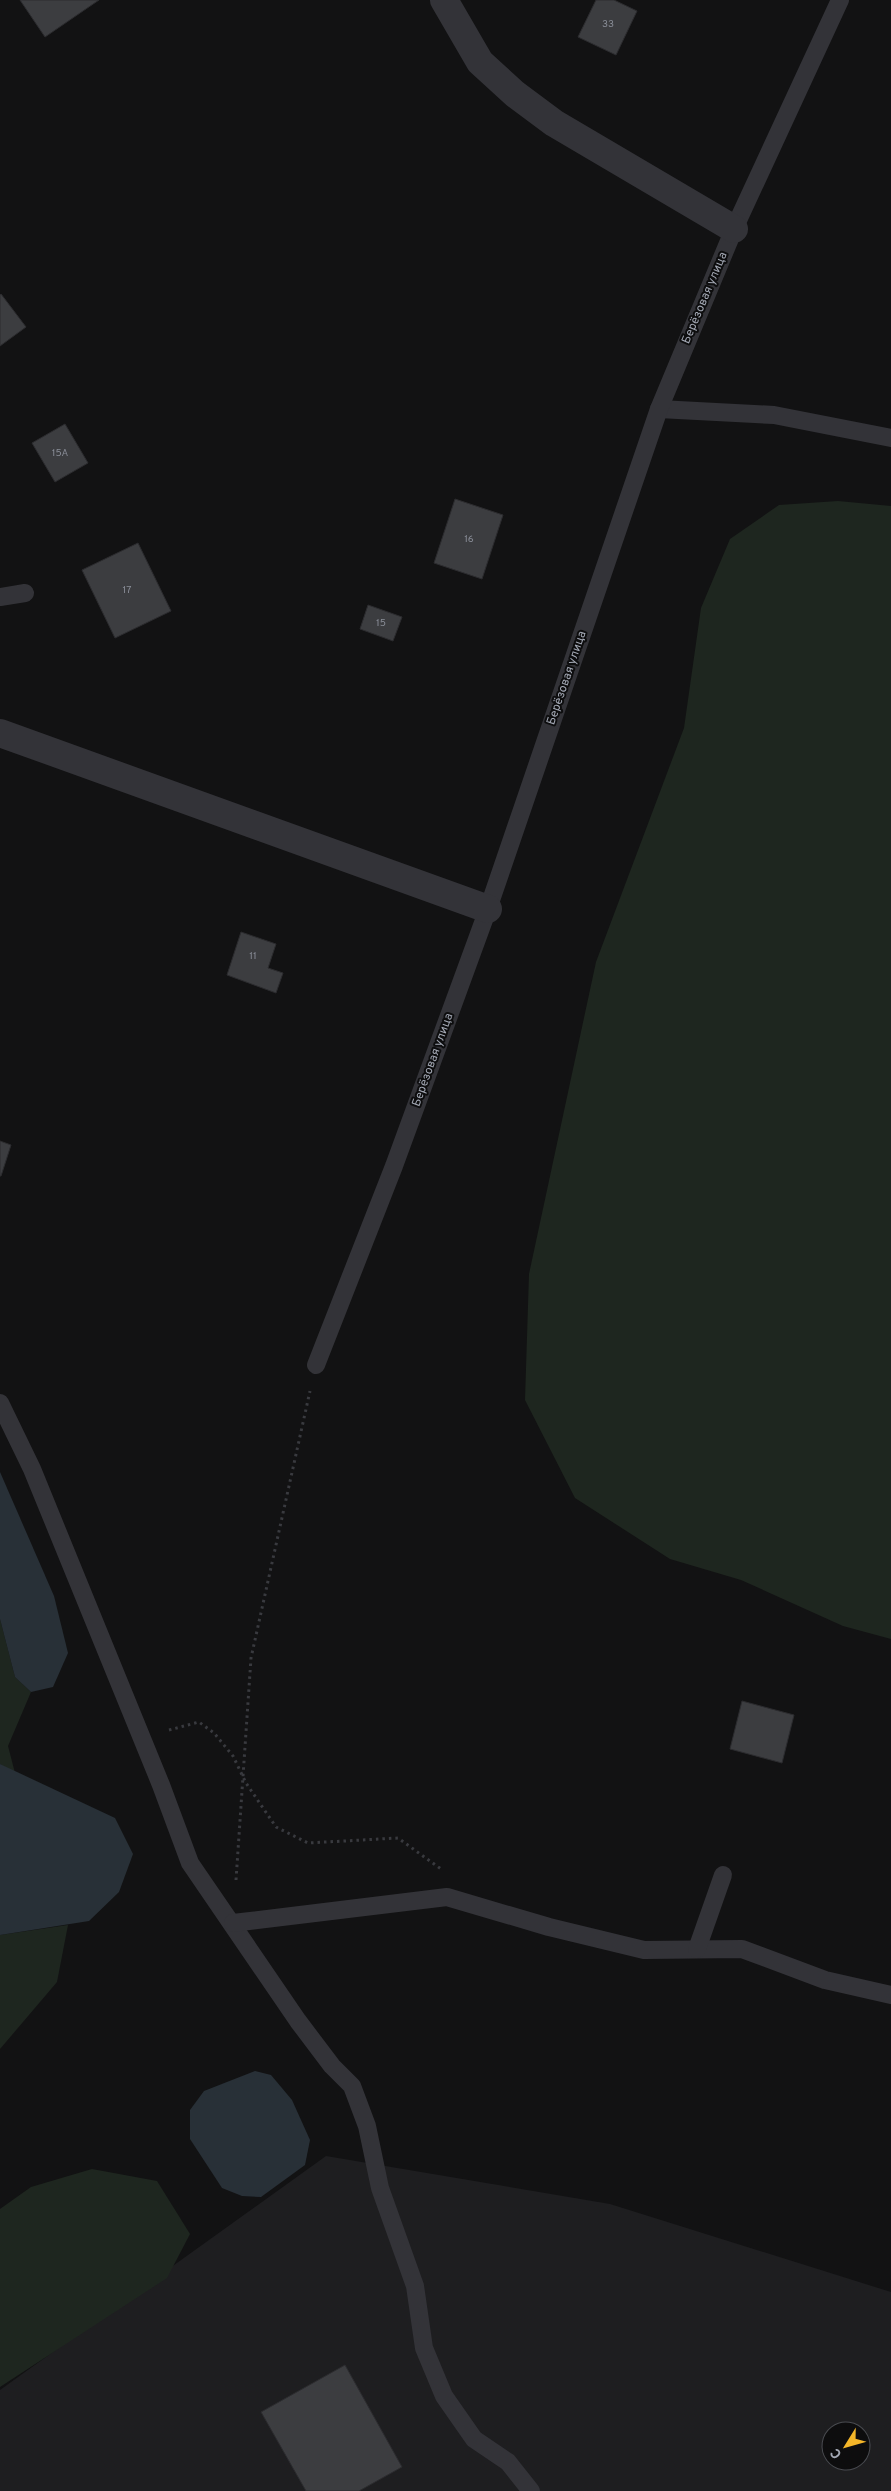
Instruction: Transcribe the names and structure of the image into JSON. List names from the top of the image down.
{
  "streets": {
    "lane": ["Берёзовая улица"]
  },
  "house_numbers": [
    "33",
    "15А",
    "16",
    "17",
    "15",
    "11"
  ],
  "north": "bottom left"
}
